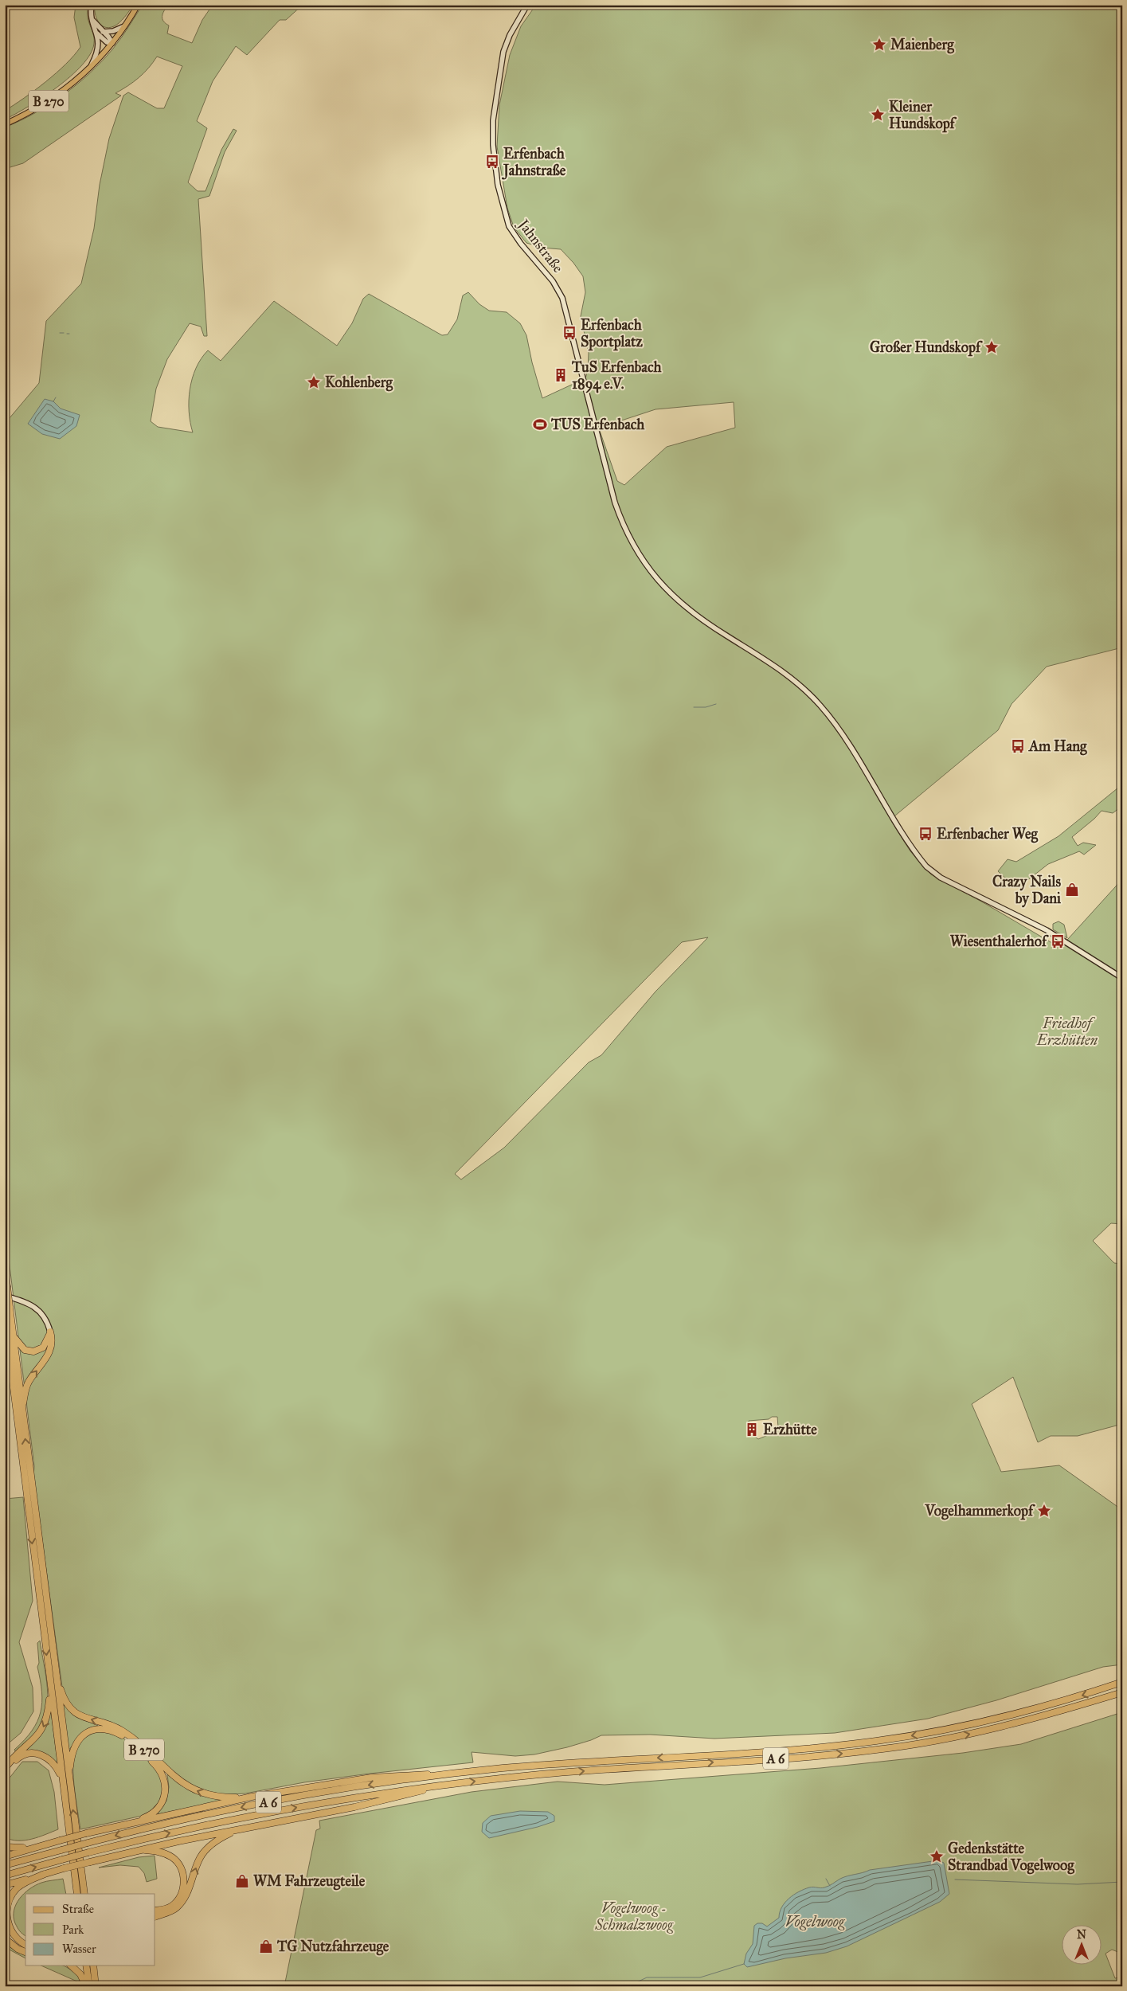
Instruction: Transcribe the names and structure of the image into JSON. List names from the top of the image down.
{
  "streets": {
    "highway": ["B 270", "A 6"],
    "street": ["Jahnstraße"]
  },
  "water": ["Vogelwoog"],
  "parks": ["Friedhof Erzhütten", "Vogelwoog - Schmalzwoog"],
  "places": {
    "place": [
      "Maienberg",
      "Kleiner Hundskopf",
      "Großer Hundskopf",
      "Kohlenberg",
      "Vogelhammerkopf",
      "Gedenkstätte Strandbad Vogelwoog"
    ],
    "bus stop": [
      "Erfenbach Jahnstraße",
      "Erfenbach Sportplatz",
      "Am Hang",
      "Erfenbacher Weg",
      "Wiesenthalerhof"
    ],
    "building": ["TuS Erfenbach 1894 e.V.", "Erzhütte"],
    "sports": ["TUS Erfenbach"],
    "shop": ["Crazy Nails by Dani", "WM Fahrzeugteile", "TG Nutzfahrzeuge"]
  },
  "legend": ["Straße", "Park", "Wasser"],
  "north": "top"
}
